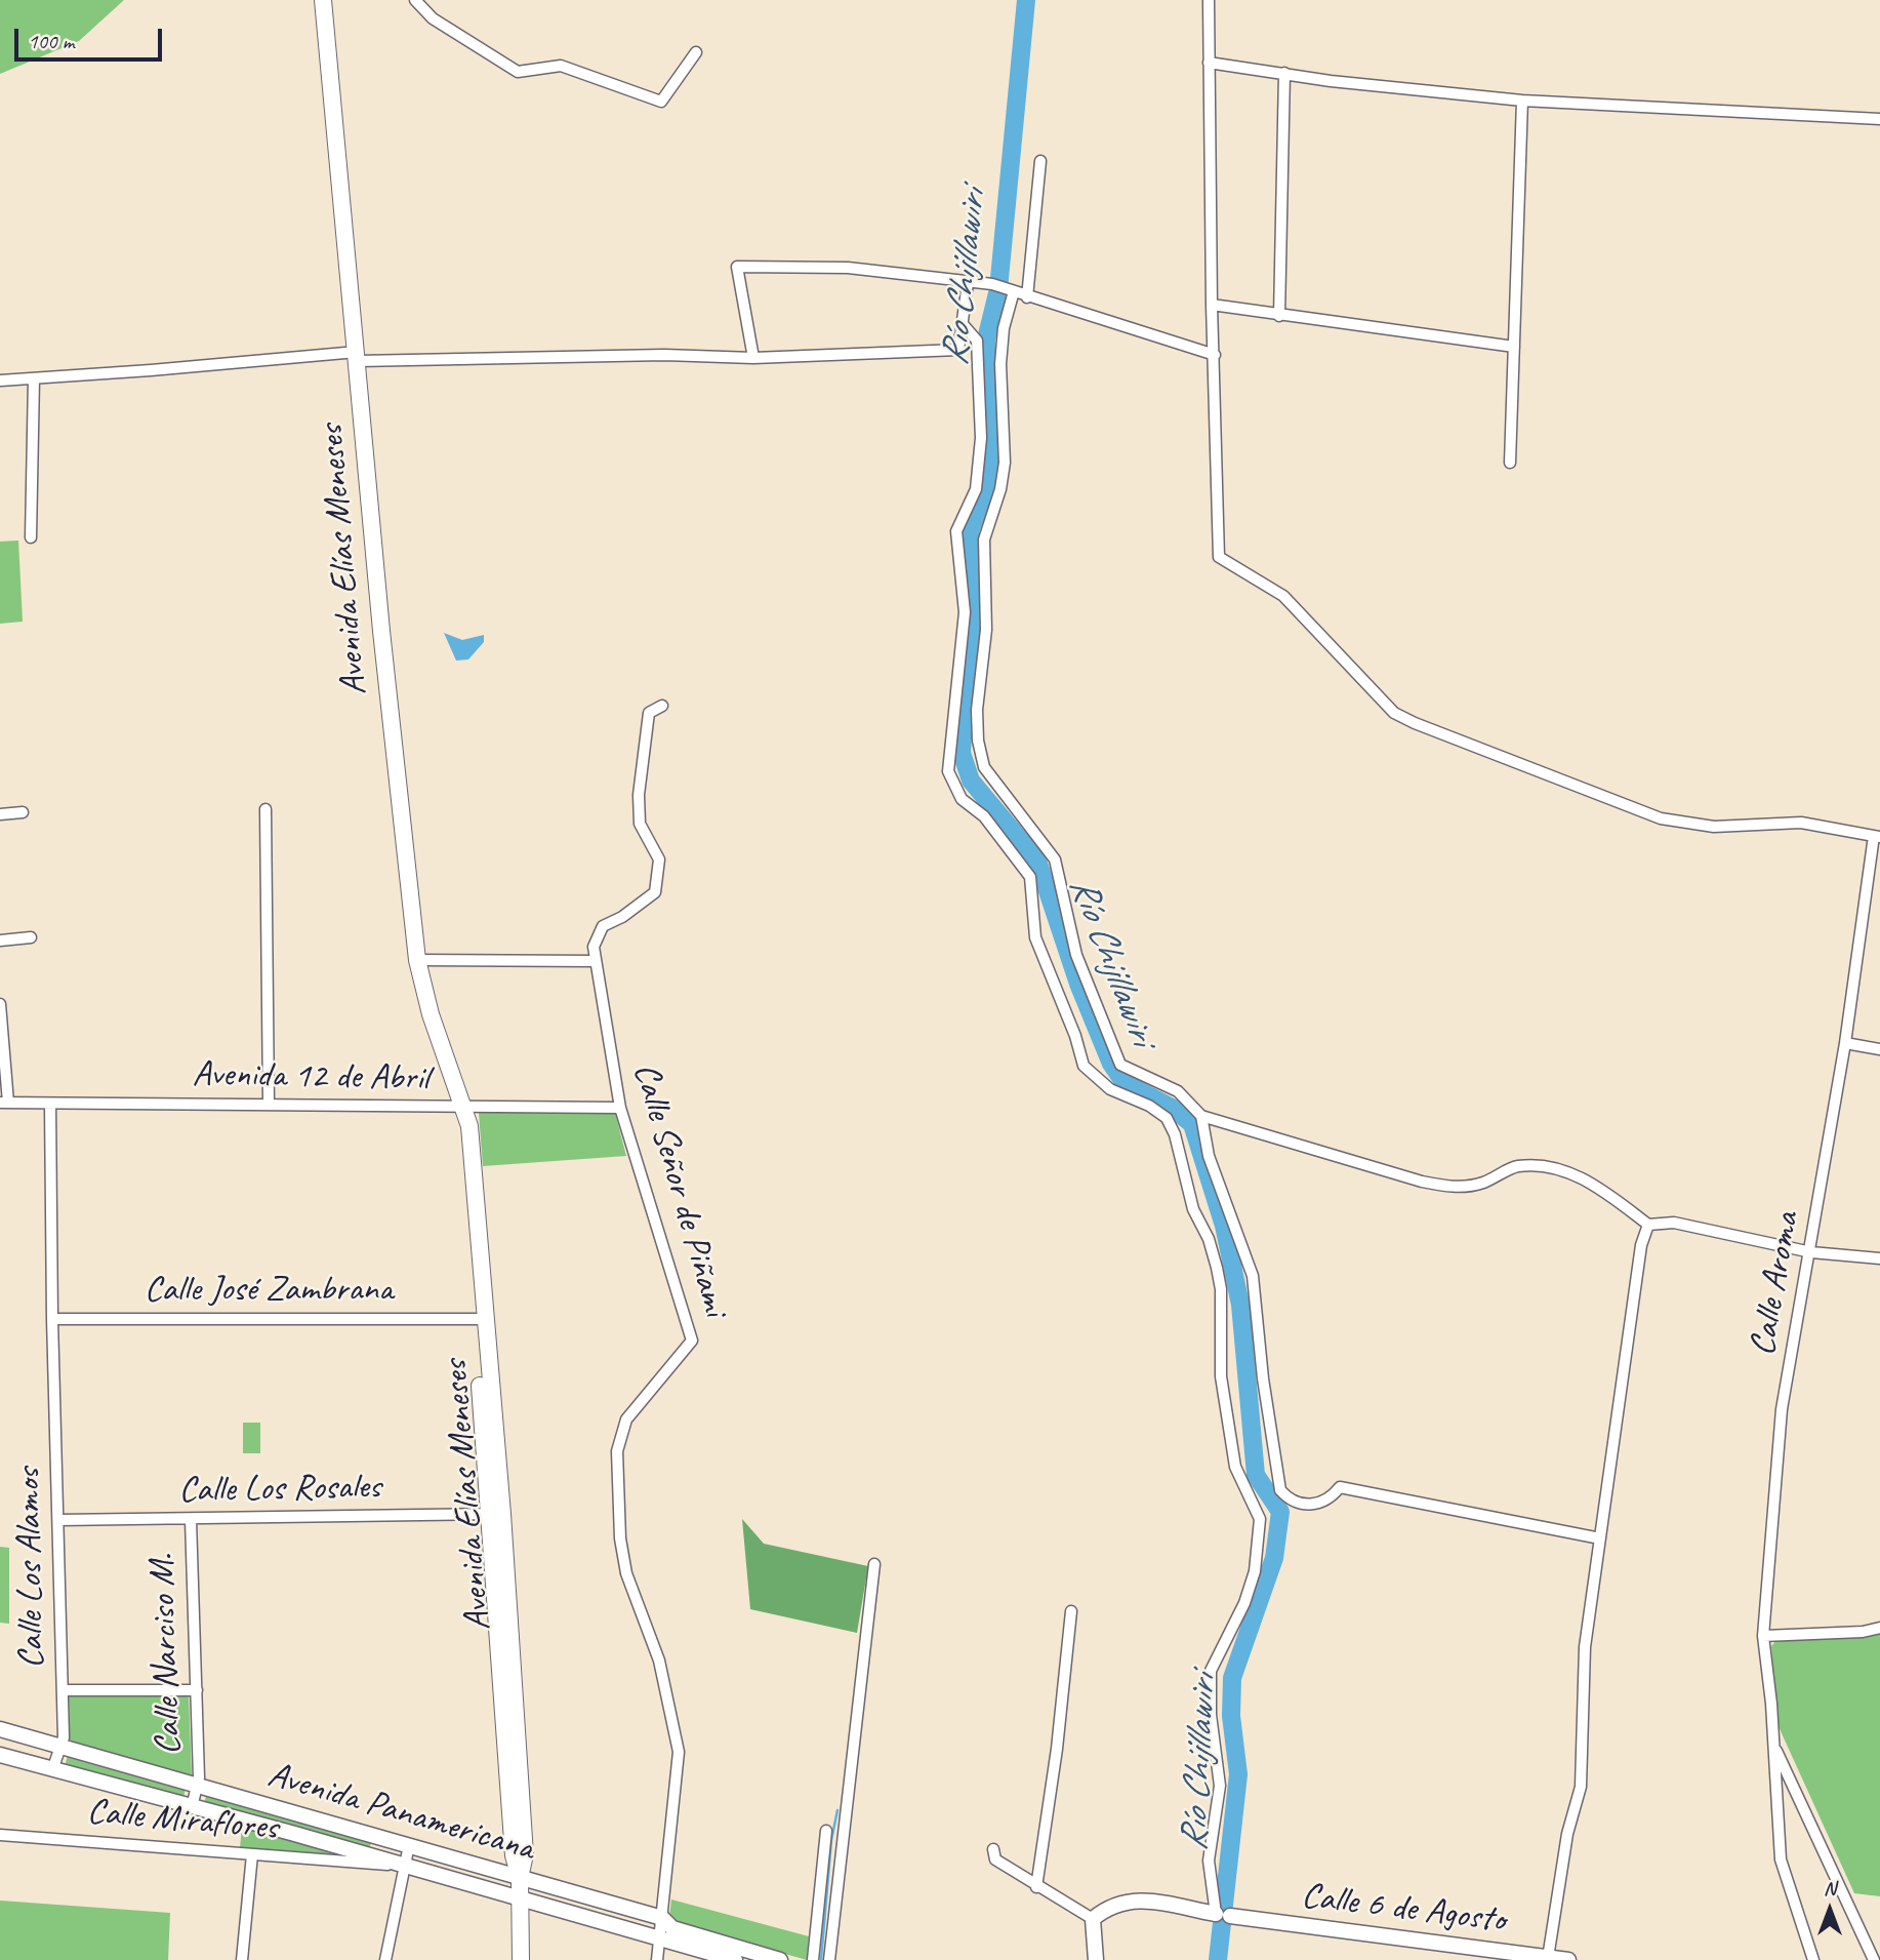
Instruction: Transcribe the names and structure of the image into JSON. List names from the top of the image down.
{
  "streets": {
    "main road": ["Avenida Elías Meneses", "Avenida Panamericana", "Calle 6 de Agosto"],
    "street": [
      "Avenida 12 de Abril",
      "Calle Señor de Piñami",
      "Calle Aroma",
      "Calle José Zambrana",
      "Calle Los Rosales",
      "Calle Los Alamos",
      "Calle Narciso M.",
      "Calle Miraflores"
    ]
  },
  "crossings": [
    ["Avenida Elías Meneses", "Avenida 12 de Abril"],
    ["Avenida Elías Meneses", "Calle José Zambrana"],
    ["Avenida Elías Meneses", "Calle Los Rosales"],
    ["Avenida Elías Meneses", "Avenida Panamericana"],
    ["Avenida 12 de Abril", "Calle Señor de Piñami"],
    ["Avenida 12 de Abril", "Calle Los Alamos"],
    ["Calle Señor de Piñami", "Avenida Panamericana"],
    ["Calle José Zambrana", "Calle Los Alamos"],
    ["Calle Los Rosales", "Calle Los Alamos"],
    ["Calle Los Rosales", "Calle Narciso M."],
    ["Calle Los Alamos", "Avenida Panamericana"],
    ["Calle Narciso M.", "Avenida Panamericana"],
    ["Avenida Panamericana", "Calle Miraflores"]
  ],
  "water": ["Río Chijllawiri"],
  "scale_bar": "100 m",
  "north": "top"
}
